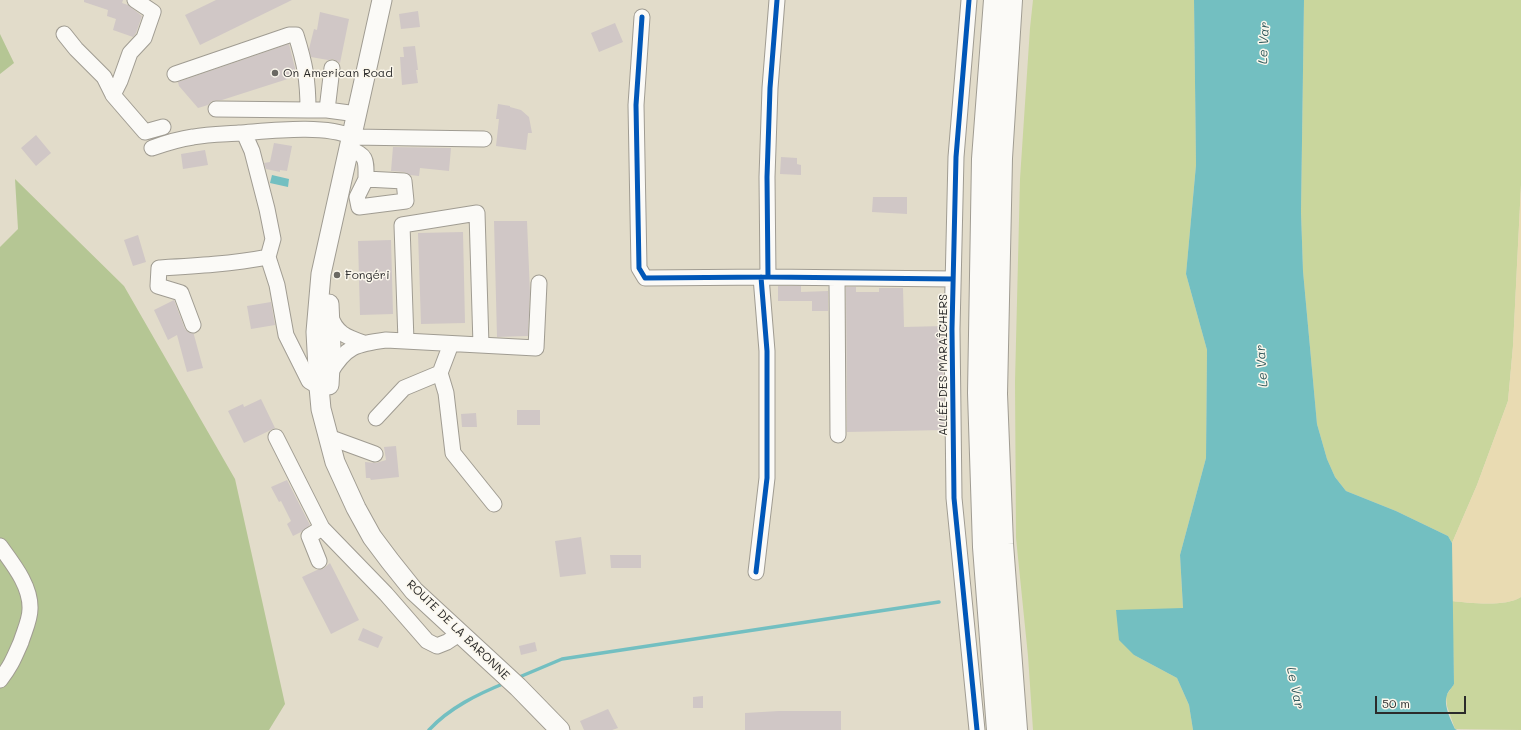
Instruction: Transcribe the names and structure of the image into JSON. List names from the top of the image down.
{
  "streets": {
    "main road": ["ROUTE DE LA BARONNE"],
    "street": ["ALLÉE DES MARAÎCHERS"]
  },
  "water": ["Le Var"],
  "places": ["On American Road", "Fongéri"],
  "scale_bar": "50 m"
}
